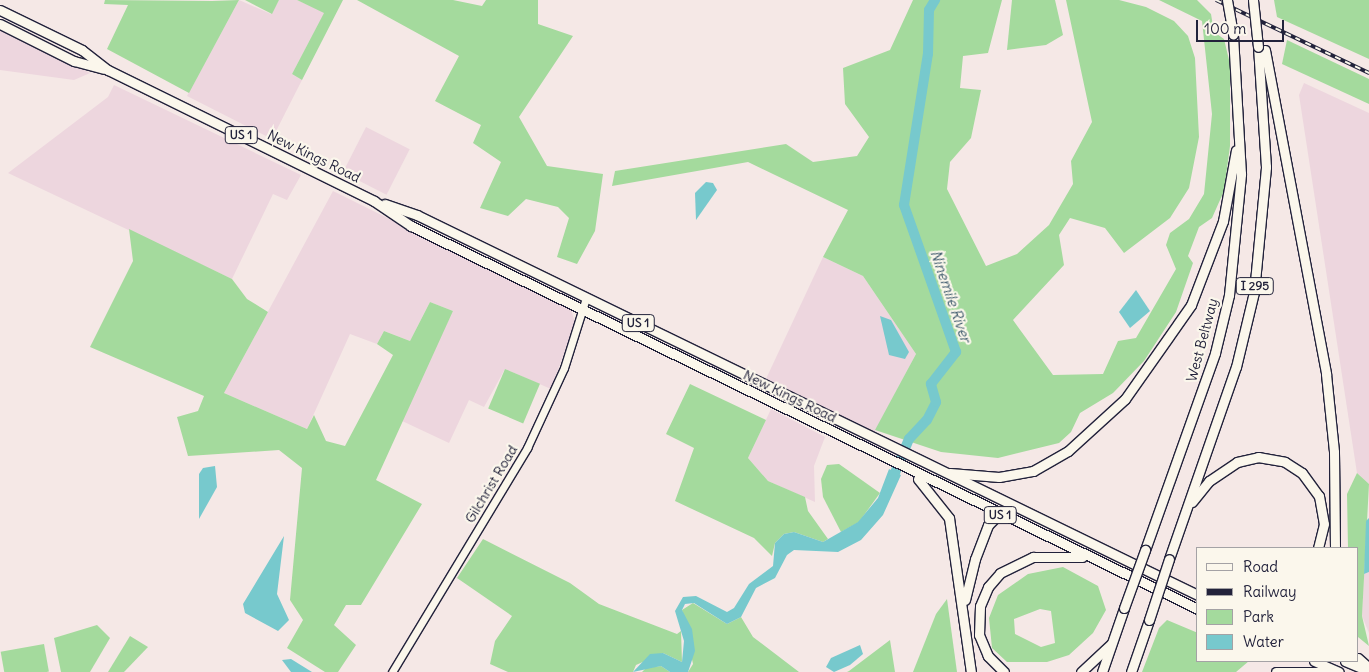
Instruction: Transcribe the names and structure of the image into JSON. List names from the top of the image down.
{
  "streets": {
    "highway": [
      "US 1",
      "New Kings Road",
      "I 295",
      "West Beltway"
    ],
    "street": ["Gilchrist Road"]
  },
  "crossings": [
    ["New Kings Road", "Gilchrist Road"]
  ],
  "water": ["Ninemile River"],
  "legend": [
    "Road",
    "Railway",
    "Park",
    "Water"
  ],
  "scale_bar": "100 m"
}
